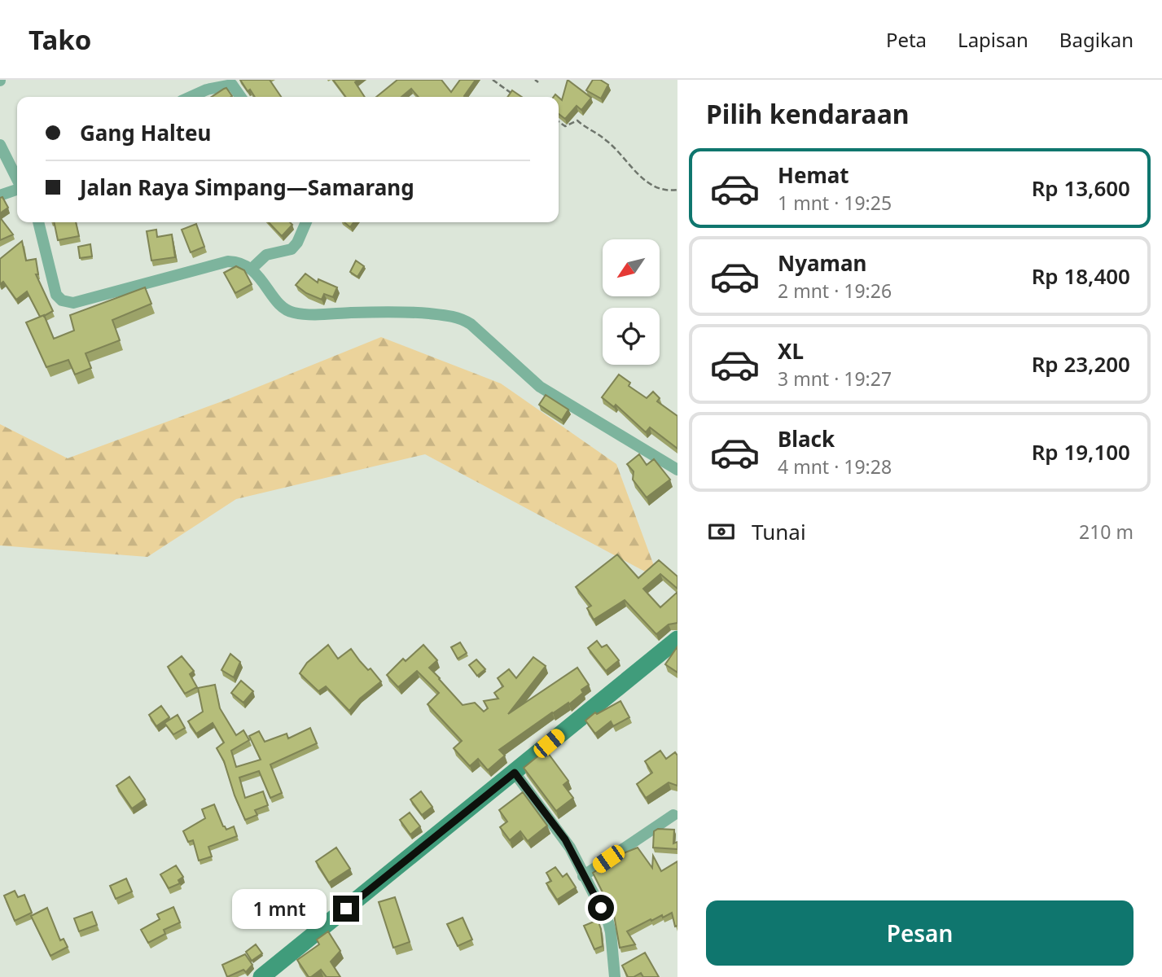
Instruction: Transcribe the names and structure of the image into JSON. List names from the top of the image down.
{
  "north": "bottom left",
  "page": {
    "header": "Tako",
    "nav": ["Peta", "Lapisan", "Bagikan"],
    "heading": "Pilih kendaraan",
    "banner": ["Gang Halteu", "Jalan Raya Simpang—Samarang"],
    "list": [
      {
        "name": "Hemat",
        "note": "1 mnt · 19:25",
        "value": "Rp 13,600"
      },
      {
        "name": "Nyaman",
        "note": "2 mnt · 19:26",
        "value": "Rp 18,400"
      },
      {
        "name": "XL",
        "note": "3 mnt · 19:27",
        "value": "Rp 23,200"
      },
      {
        "name": "Black",
        "note": "4 mnt · 19:28",
        "value": "Rp 19,100"
      }
    ],
    "pay": ["Tunai", "210 m"],
    "bubble": "1 mnt",
    "buttons": "Pesan"
  }
}
